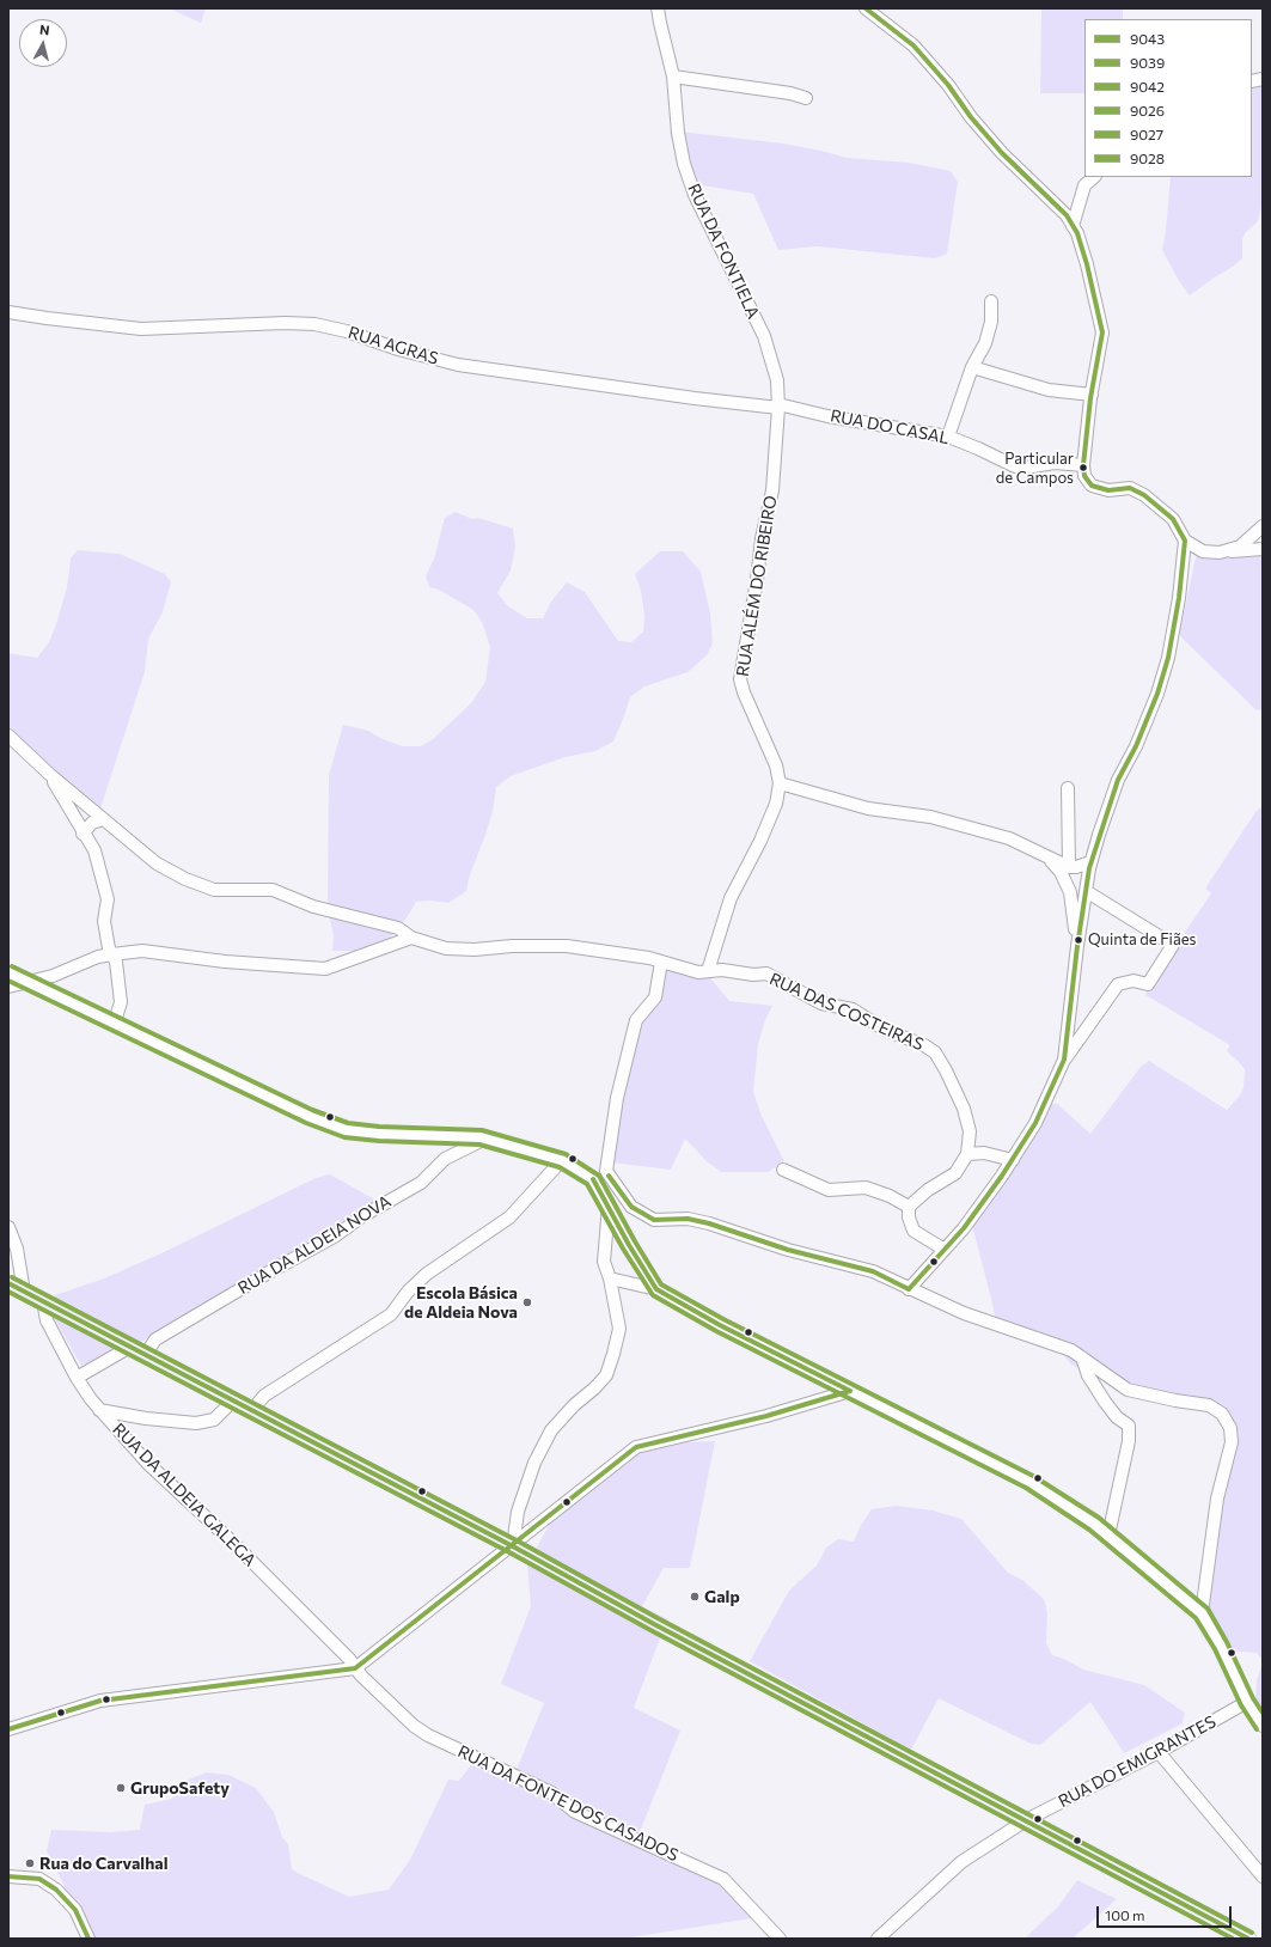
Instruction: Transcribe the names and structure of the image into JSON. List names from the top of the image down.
{
  "streets": {
    "street": [
      "RUA DA FONTIELA",
      "RUA AGRAS",
      "RUA DO CASAL",
      "RUA ALÉM DO RIBEIRO",
      "RUA DAS COSTEIRAS",
      "RUA DA ALDEIA NOVA",
      "RUA DA ALDEIA GALEGA",
      "RUA DO EMIGRANTES",
      "RUA DA FONTE DOS CASADOS"
    ]
  },
  "crossings": [
    ["RUA DA FONTIELA", "RUA AGRAS"],
    ["RUA DA FONTIELA", "RUA DO CASAL"],
    ["RUA DA FONTIELA", "RUA ALÉM DO RIBEIRO"],
    ["RUA AGRAS", "RUA DO CASAL"],
    ["RUA AGRAS", "RUA ALÉM DO RIBEIRO"],
    ["RUA DO CASAL", "RUA ALÉM DO RIBEIRO"],
    ["RUA ALÉM DO RIBEIRO", "RUA DAS COSTEIRAS"],
    ["RUA DA ALDEIA GALEGA", "RUA DA FONTE DOS CASADOS"]
  ],
  "places": [
    "Particular de Campos",
    "Quinta de Fiães",
    "Escola Básica de Aldeia Nova",
    "Galp",
    "GrupoSafety",
    "Rua do Carvalhal"
  ],
  "lines": [
    "transit line 9043",
    "transit line 9042",
    "transit line 9039",
    "transit line 9028",
    "transit line 9026",
    "transit line 9027"
  ],
  "legend": [
    "9043",
    "9039",
    "9042",
    "9026",
    "9027",
    "9028"
  ],
  "scale_bar": "100 m",
  "north": "top"
}
